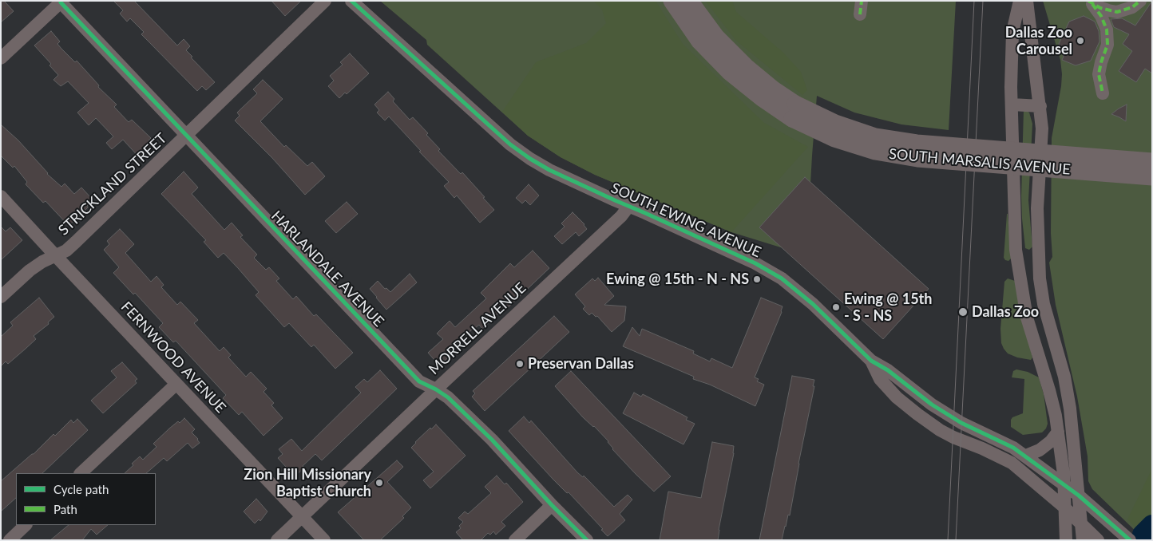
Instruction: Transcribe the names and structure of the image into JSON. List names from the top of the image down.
{
  "streets": {
    "main road": ["SOUTH MARSALIS AVENUE"],
    "street": [
      "STRICKLAND STREET",
      "SOUTH EWING AVENUE",
      "HARLANDALE AVENUE",
      "MORRELL AVENUE",
      "FERNWOOD AVENUE"
    ]
  },
  "crossings": [
    ["STRICKLAND STREET", "HARLANDALE AVENUE"],
    ["STRICKLAND STREET", "FERNWOOD AVENUE"],
    ["SOUTH EWING AVENUE", "MORRELL AVENUE"],
    ["HARLANDALE AVENUE", "MORRELL AVENUE"],
    ["MORRELL AVENUE", "FERNWOOD AVENUE"]
  ],
  "places": [
    "Dallas Zoo Carousel",
    "Ewing @ 15th - N - NS",
    "Ewing @ 15th - S - NS",
    "Dallas Zoo",
    "Preservan Dallas",
    "Zion Hill Missionary Baptist Church"
  ],
  "legend": ["Cycle path", "Path"]
}
